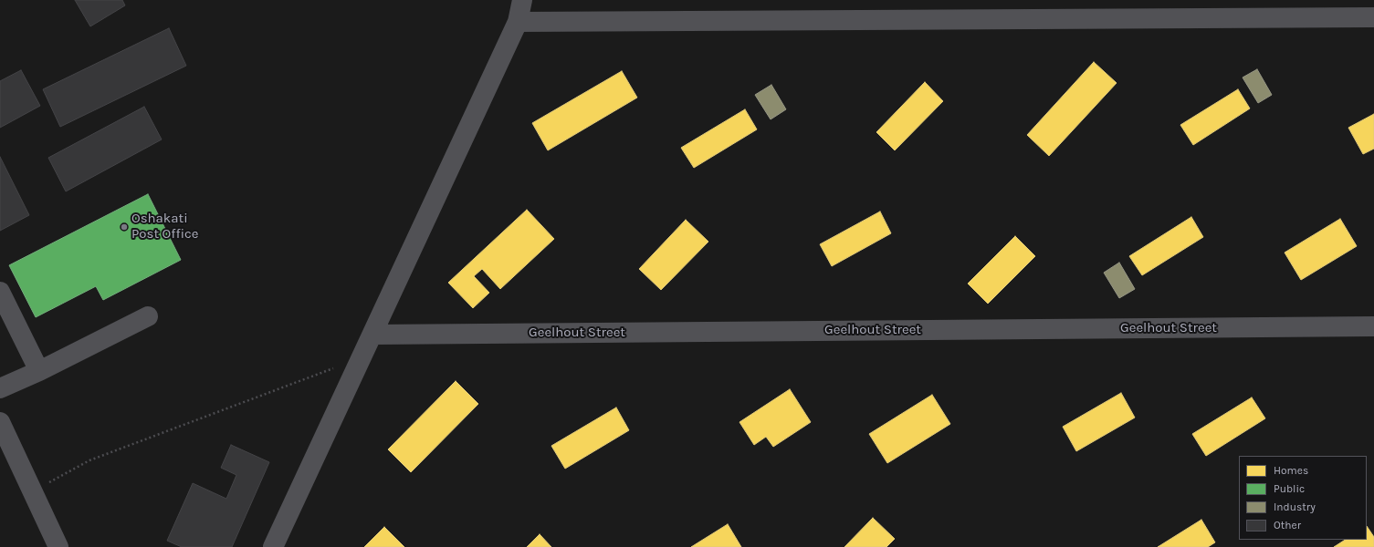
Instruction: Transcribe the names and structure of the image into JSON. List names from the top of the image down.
{
  "streets": {
    "street": ["Geelhout Street"]
  },
  "places": ["Oshakati Post Office"],
  "legend": [
    "Homes",
    "Public",
    "Industry",
    "Other"
  ]
}
